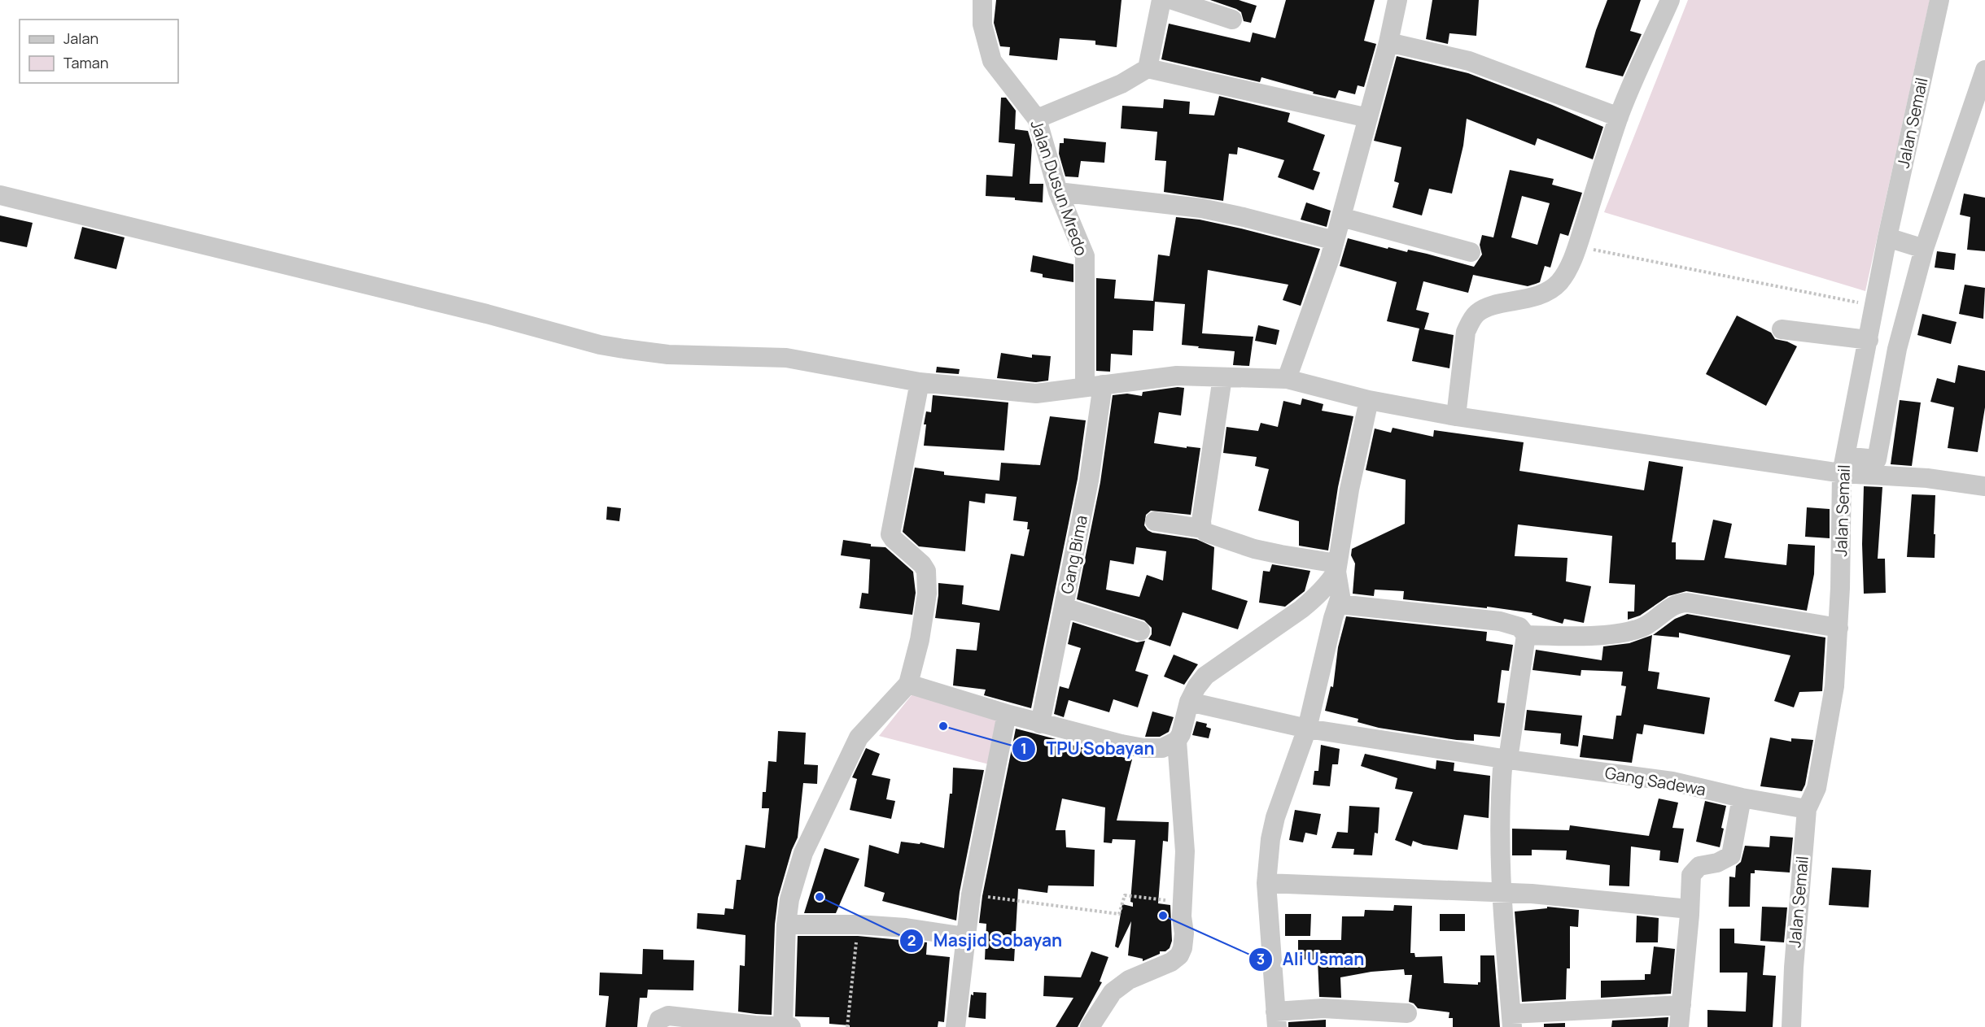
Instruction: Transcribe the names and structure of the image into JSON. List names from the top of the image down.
{
  "streets": {
    "street": [
      "Jalan Semail",
      "Jalan Dusun Mredo",
      "Gang Bima",
      "Gang Sadewa"
    ]
  },
  "crossings": [
    ["Jalan Semail", "Gang Sadewa"],
    ["Jalan Dusun Mredo", "Gang Bima"]
  ],
  "places": ["TPU Sobayan", "Masjid Sobayan", "Ali Usman"],
  "legend": ["Jalan", "Taman"]
}
